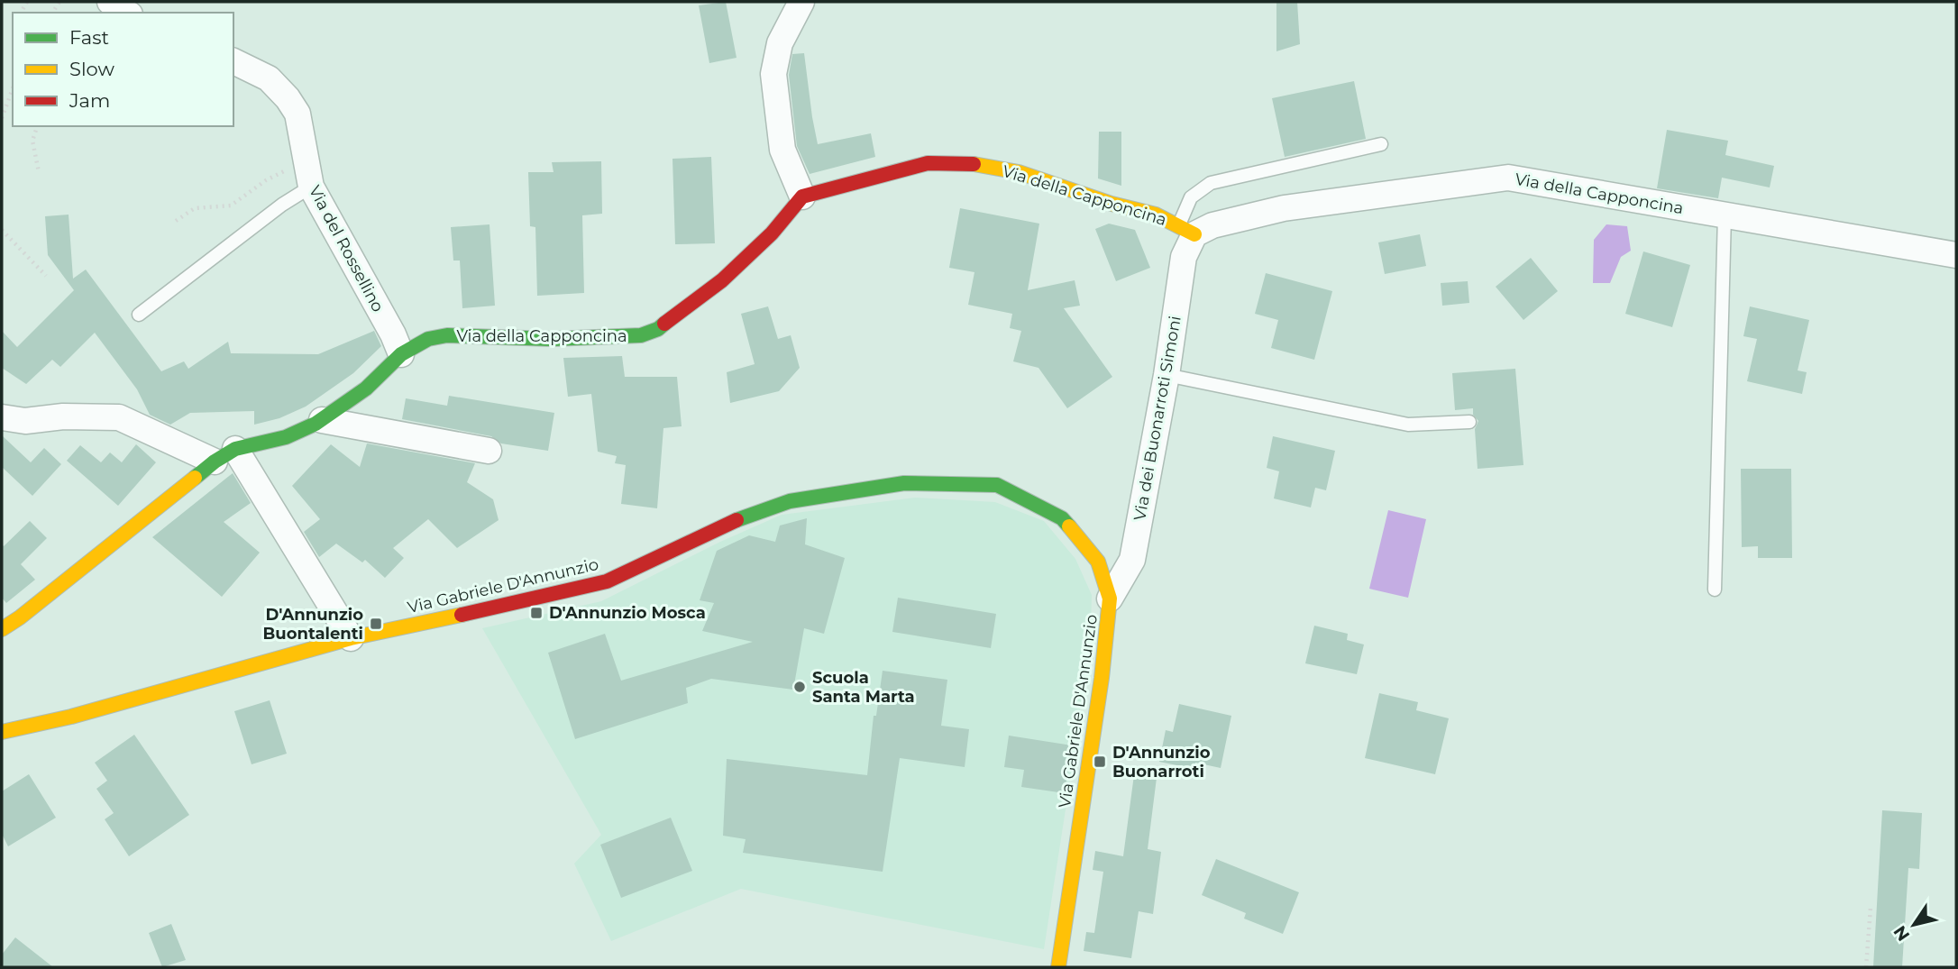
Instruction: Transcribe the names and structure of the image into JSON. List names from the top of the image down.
{
  "streets": {
    "street": [
      "Via della Capponcina",
      "Via del Rossellino",
      "Via dei Buonarroti Simoni",
      "Via Gabriele D'Annunzio"
    ]
  },
  "crossings": [
    ["Via della Capponcina", "Via del Rossellino"],
    ["Via della Capponcina", "Via dei Buonarroti Simoni"],
    ["Via dei Buonarroti Simoni", "Via Gabriele D'Annunzio"]
  ],
  "places": {
    "transit": ["D'Annunzio Mosca", "D'Annunzio Buontalenti", "D'Annunzio Buonarroti"],
    "other": ["Scuola Santa Marta"]
  },
  "legend": ["Fast", "Slow", "Jam"],
  "north": "bottom left"
}
